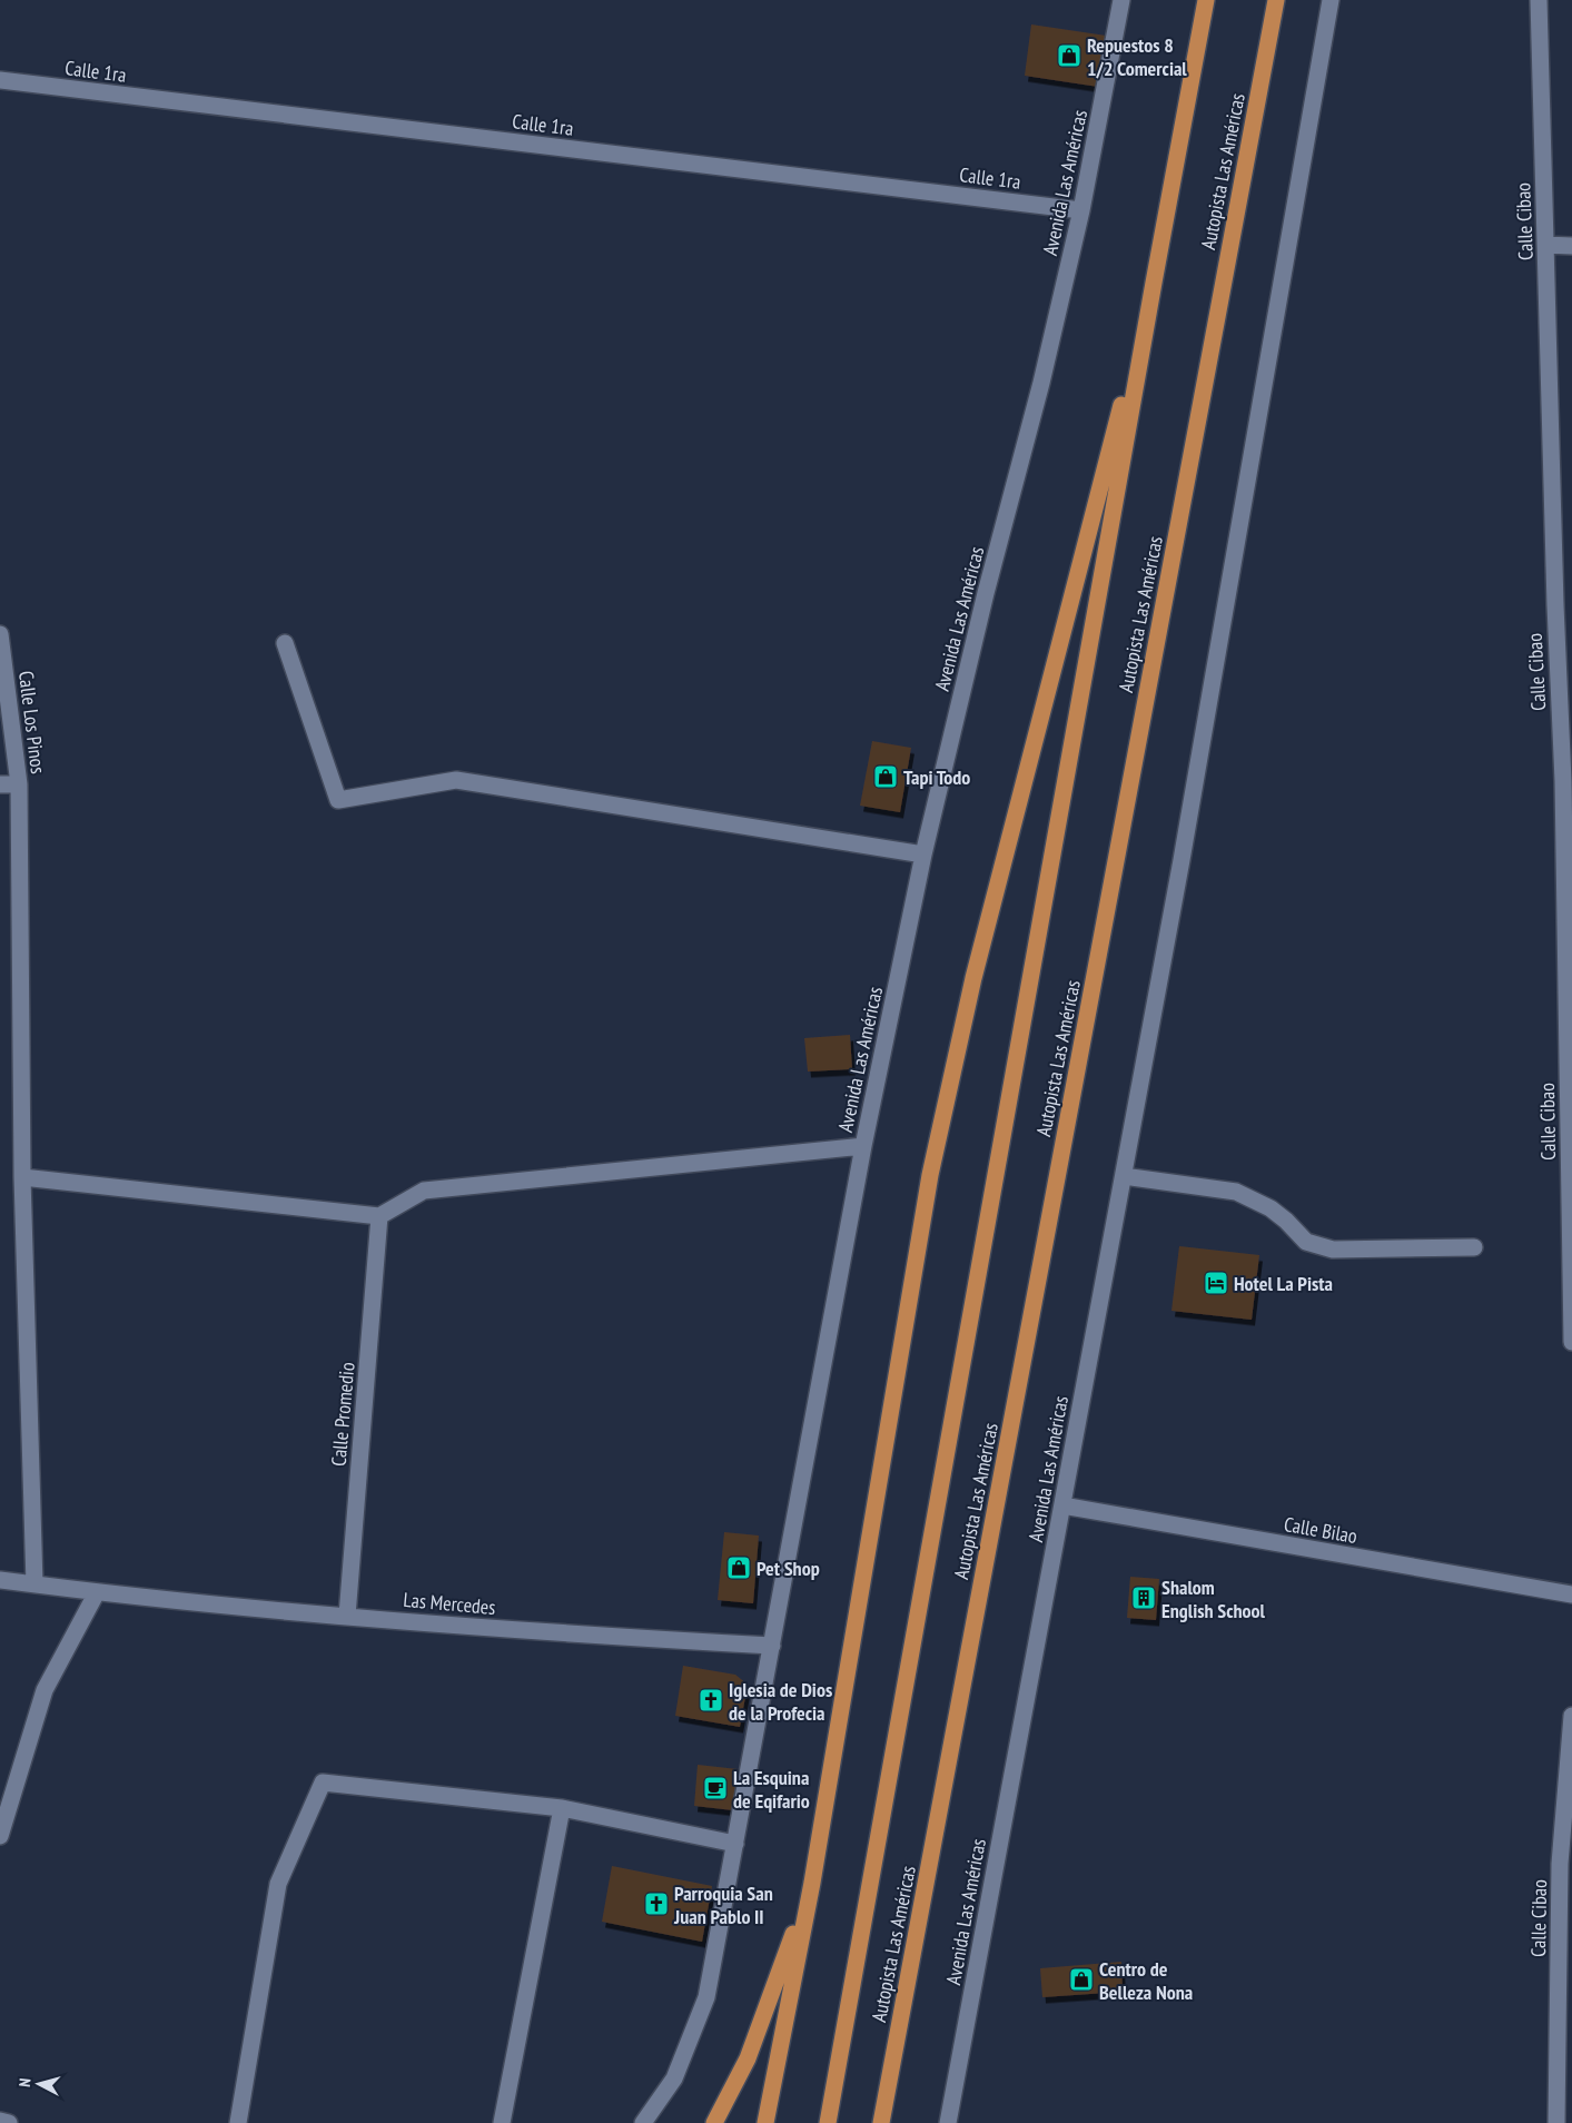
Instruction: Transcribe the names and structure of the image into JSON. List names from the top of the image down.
{
  "streets": {
    "highway": ["Autopista Las Américas"],
    "street": [
      "Calle 1ra",
      "Avenida Las Américas",
      "Calle Cibao",
      "Calle Los Pinos",
      "Calle Promedio",
      "Calle Bilao",
      "Las Mercedes"
    ]
  },
  "crossings": [
    ["Calle 1ra", "Avenida Las Américas"],
    ["Avenida Las Américas", "Calle Bilao"],
    ["Avenida Las Américas", "Las Mercedes"],
    ["Calle Los Pinos", "Las Mercedes"],
    ["Calle Promedio", "Las Mercedes"]
  ],
  "places": {
    "shop": [
      "Repuestos 8 1/2 Comercial",
      "Tapi Todo",
      "Pet Shop",
      "Centro de Belleza Nona"
    ],
    "hotel": ["Hotel La Pista"],
    "building": ["Shalom English School"],
    "church": ["Iglesia de Dios de la Profecia", "Parroquia San Juan Pablo II"],
    "cafe": ["La Esquina de Eqifario"]
  },
  "north": "left"
}
